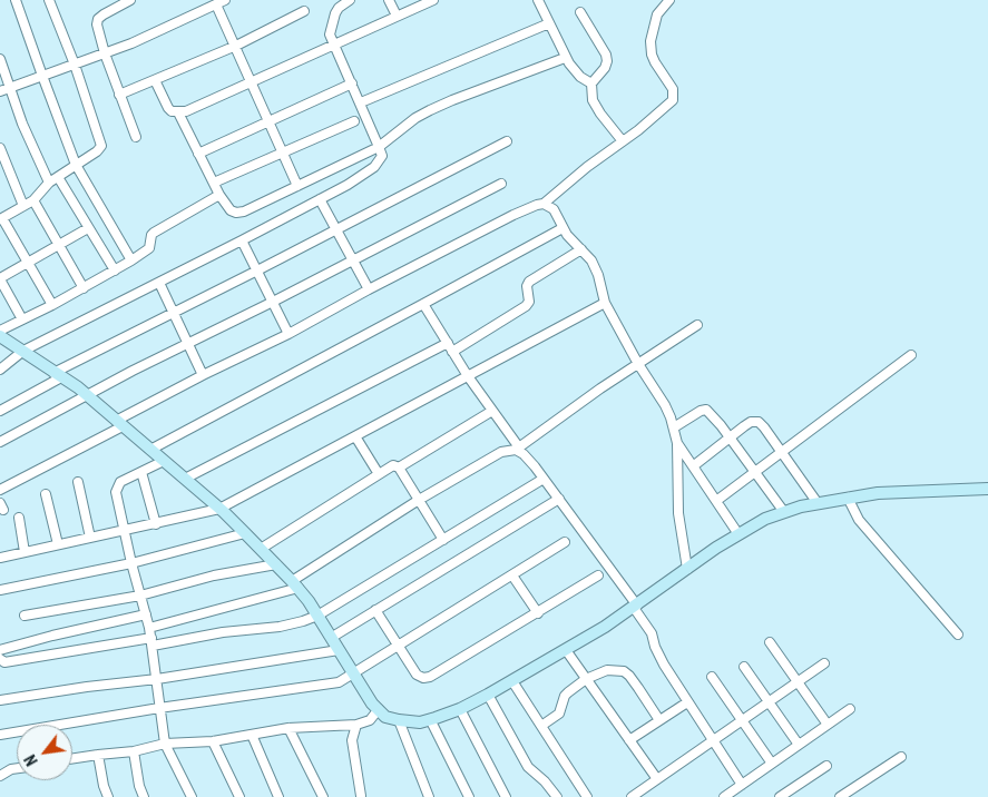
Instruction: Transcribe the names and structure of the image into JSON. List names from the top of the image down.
{
  "north": "bottom left"
}
